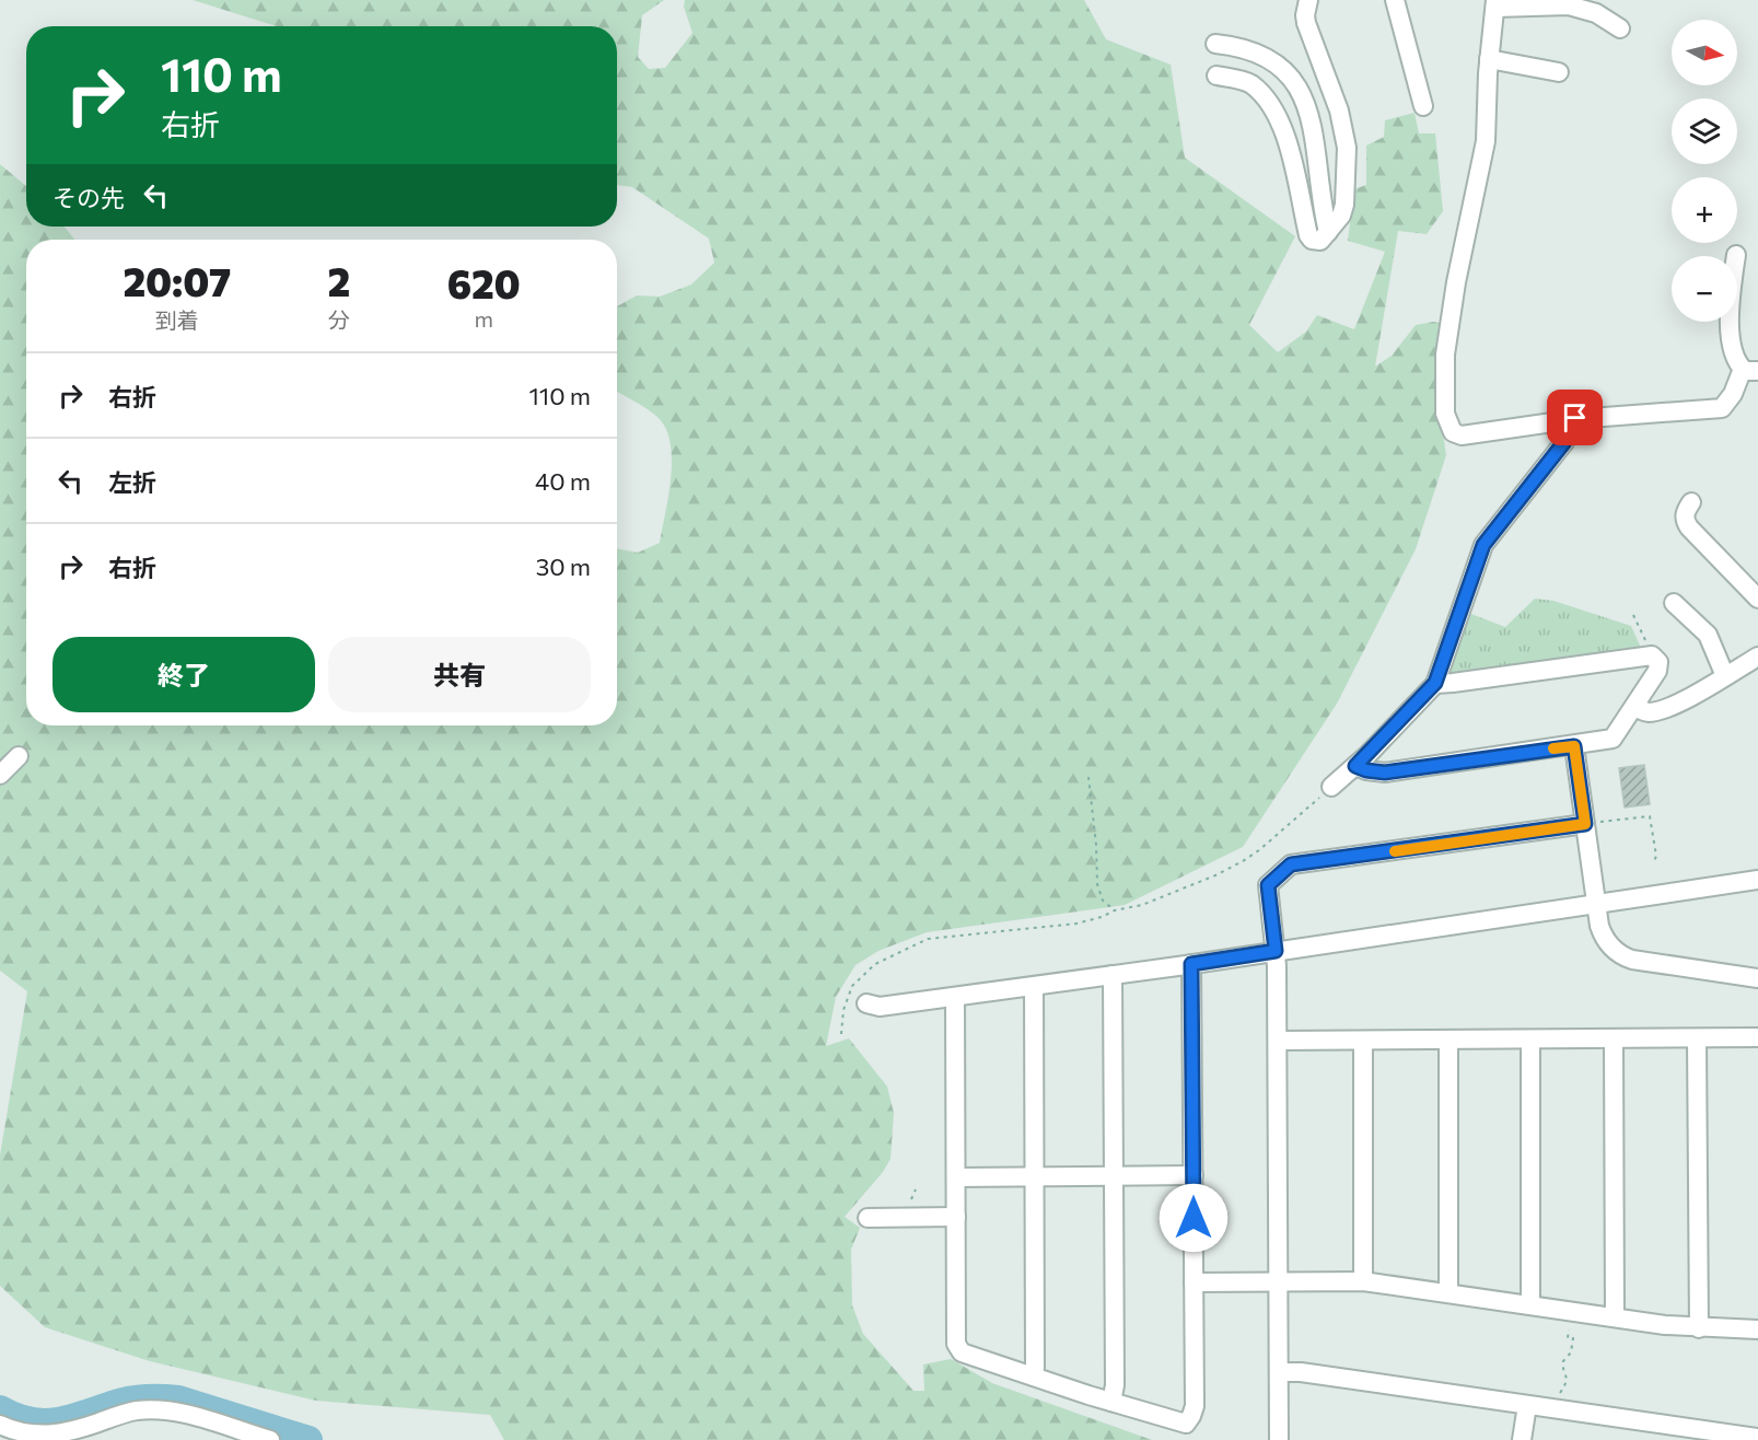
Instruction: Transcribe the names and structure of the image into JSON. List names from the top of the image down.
{
  "north": "right",
  "page": {
    "map_buttons": ["+", "−"],
    "turn": ["110 m", "右折"],
    "then": "その先",
    "eta": [
      "20:07",
      "到着",
      "2",
      "分",
      "620",
      "m"
    ],
    "list": [
      {
        "name": "右折",
        "value": "110 m"
      },
      {
        "name": "左折",
        "value": "40 m"
      },
      {
        "name": "右折",
        "value": "30 m"
      }
    ],
    "buttons": ["終了", "共有"]
  }
}
